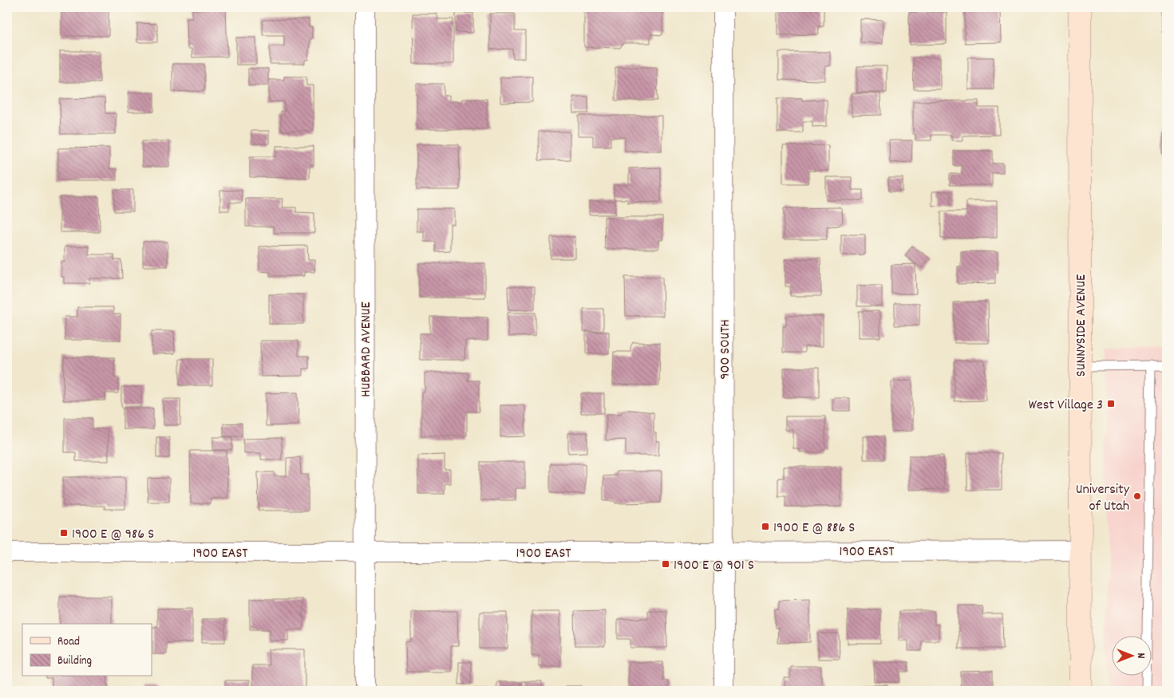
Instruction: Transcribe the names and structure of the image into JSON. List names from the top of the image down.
{
  "streets": {
    "main road": ["SUNNYSIDE AVENUE"],
    "street": ["HUBBARD AVENUE", "900 SOUTH", "1900 EAST"]
  },
  "crossings": [
    ["SUNNYSIDE AVENUE", "1900 EAST"],
    ["HUBBARD AVENUE", "1900 EAST"],
    ["900 SOUTH", "1900 EAST"]
  ],
  "places": {
    "transit": [
      "West Village 3",
      "1900 E @ 886 S",
      "1900 E @ 986 S",
      "1900 E @ 901 S"
    ],
    "other": ["University of Utah"]
  },
  "legend": ["Road", "Building"],
  "north": "right"
}
